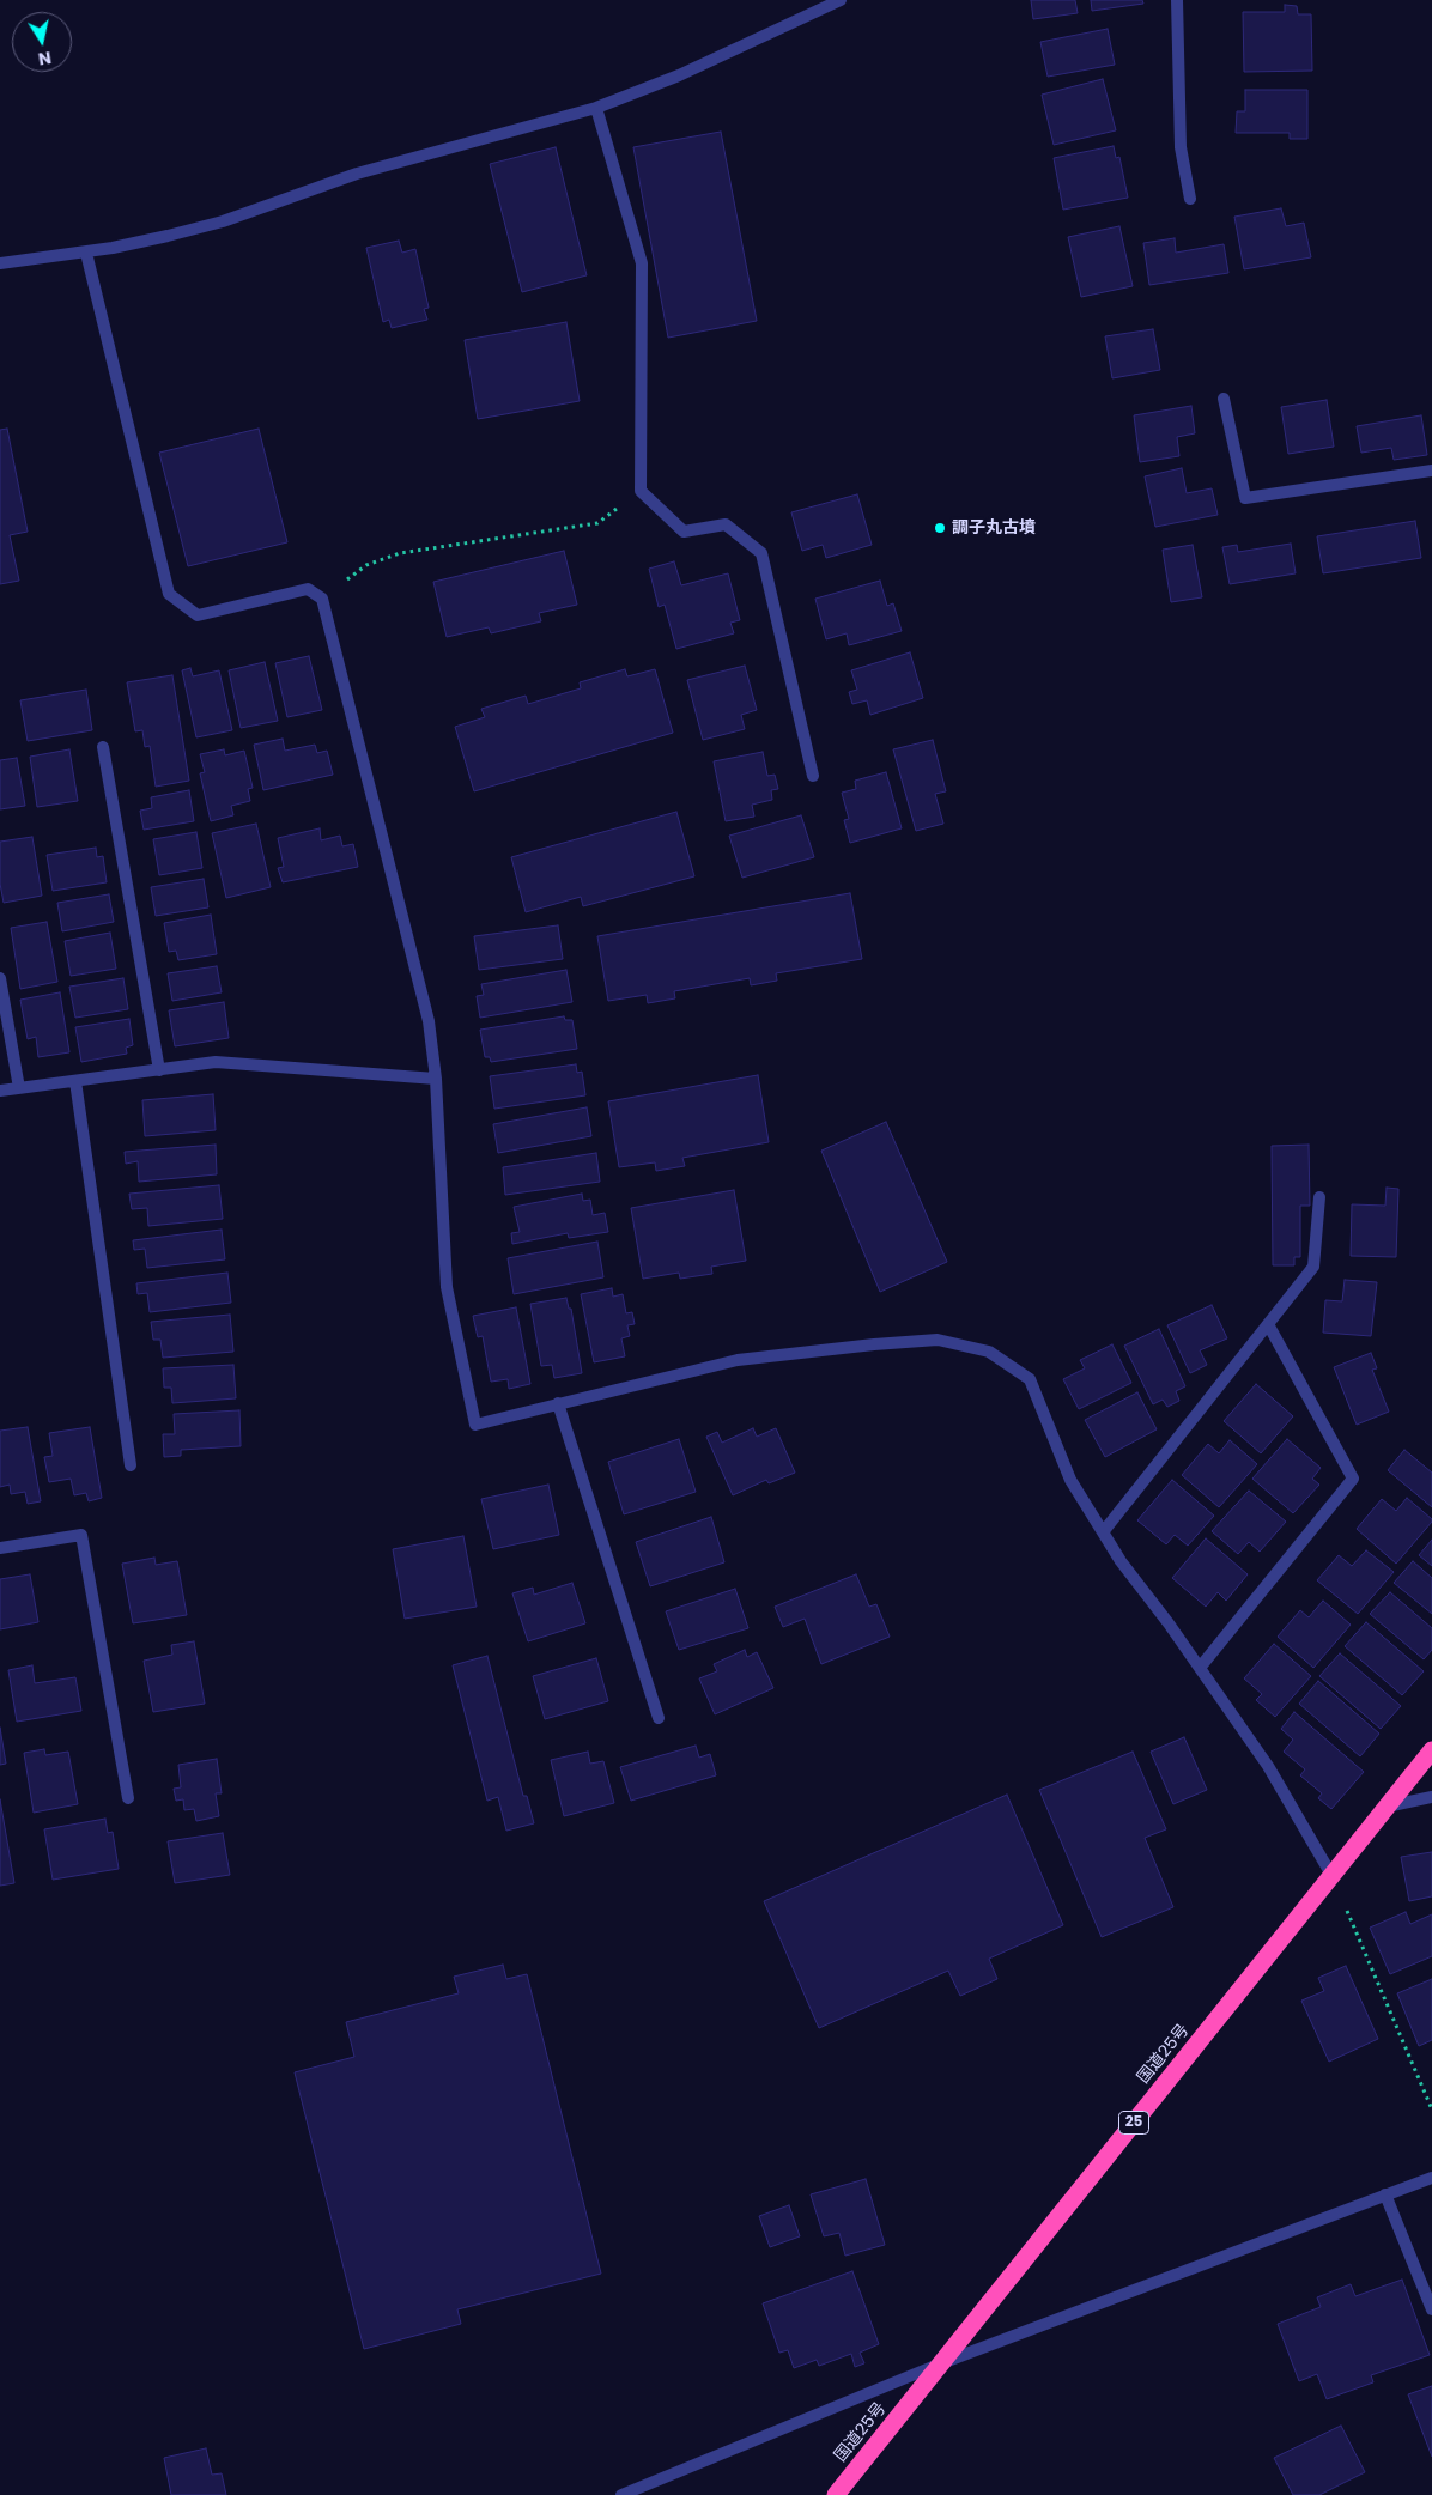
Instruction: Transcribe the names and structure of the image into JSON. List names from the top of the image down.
{
  "streets": {
    "highway": ["国道25号", "25"]
  },
  "places": ["調子丸古墳"],
  "north": "bottom"
}
